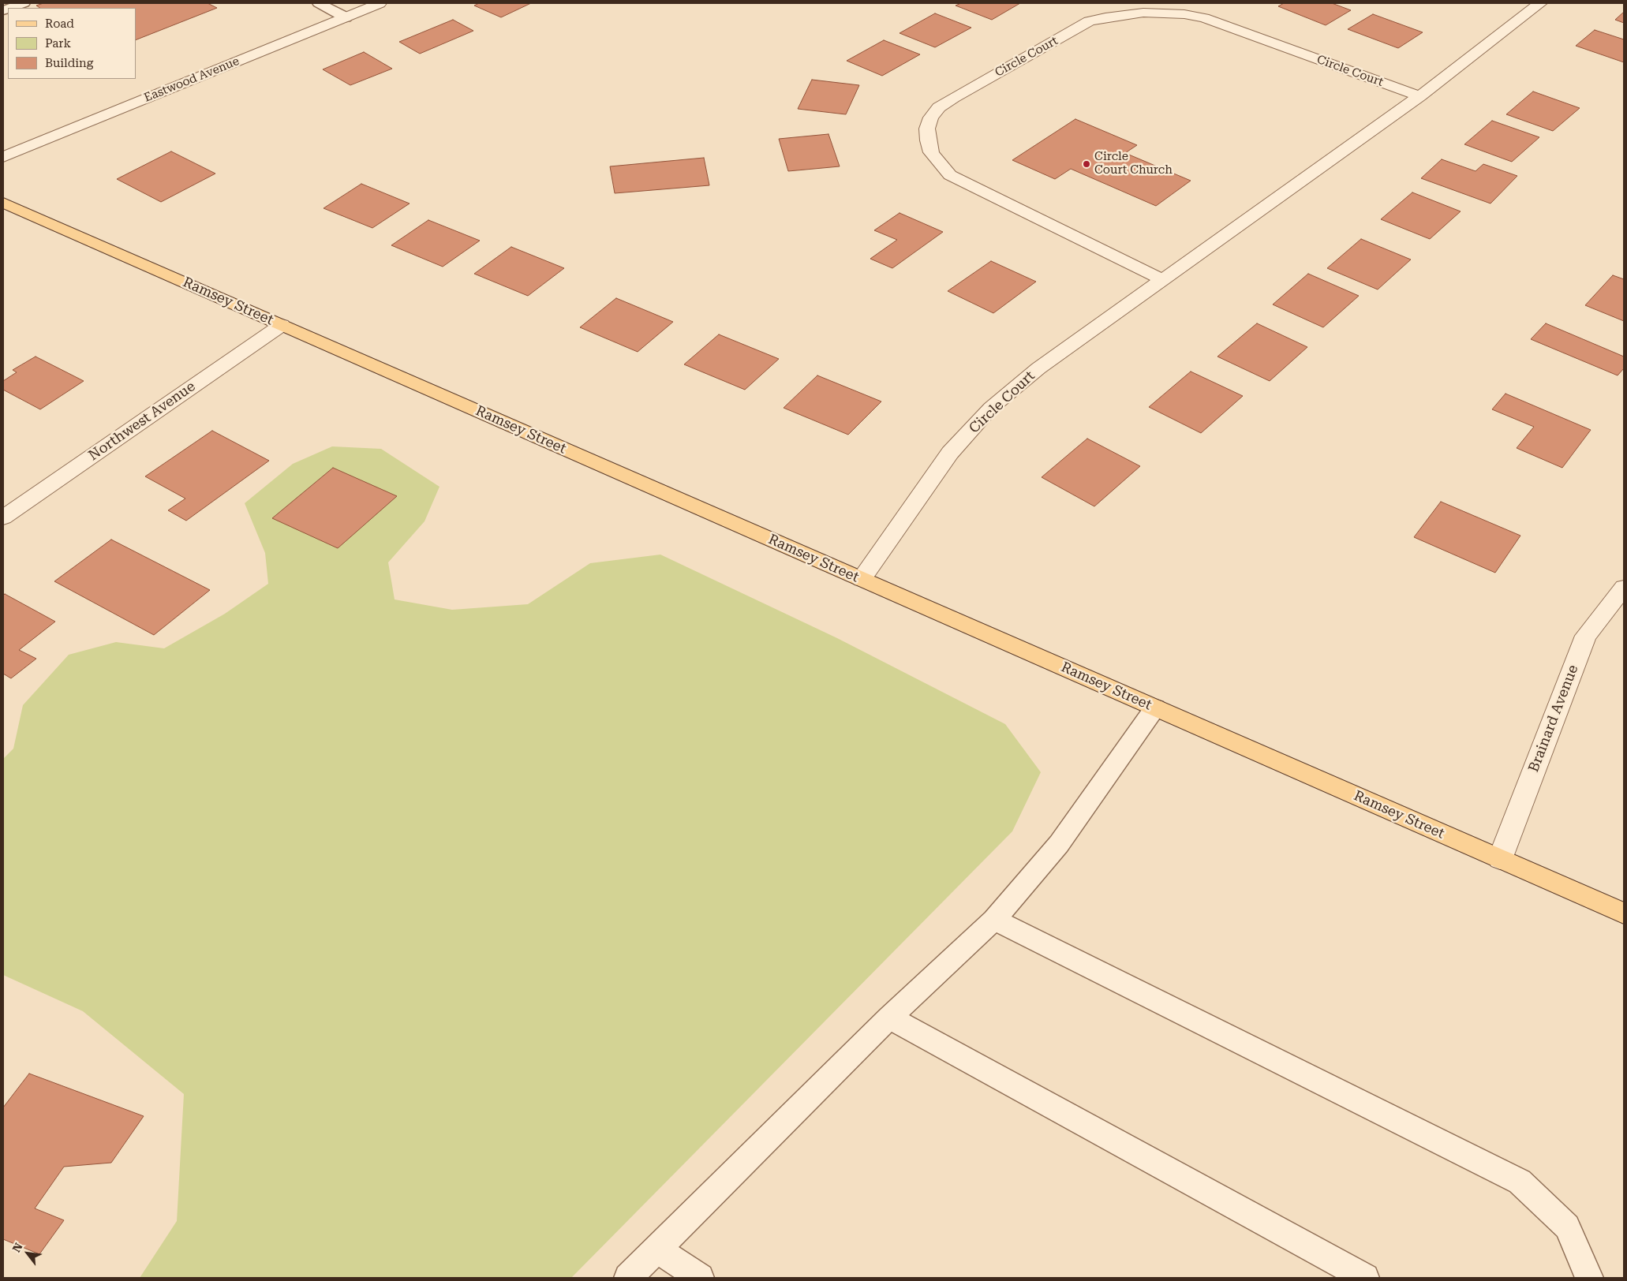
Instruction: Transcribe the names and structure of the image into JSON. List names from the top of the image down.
{
  "streets": {
    "main road": ["Ramsey Street"],
    "street": [
      "Circle Court",
      "Eastwood Avenue",
      "Northwest Avenue",
      "Brainard Avenue"
    ]
  },
  "crossings": [
    ["Circle Court", "Ramsey Street"],
    ["Ramsey Street", "Northwest Avenue"],
    ["Ramsey Street", "Brainard Avenue"]
  ],
  "places": ["Circle Court Church"],
  "legend": ["Road", "Park", "Building"],
  "north": "top left"
}
